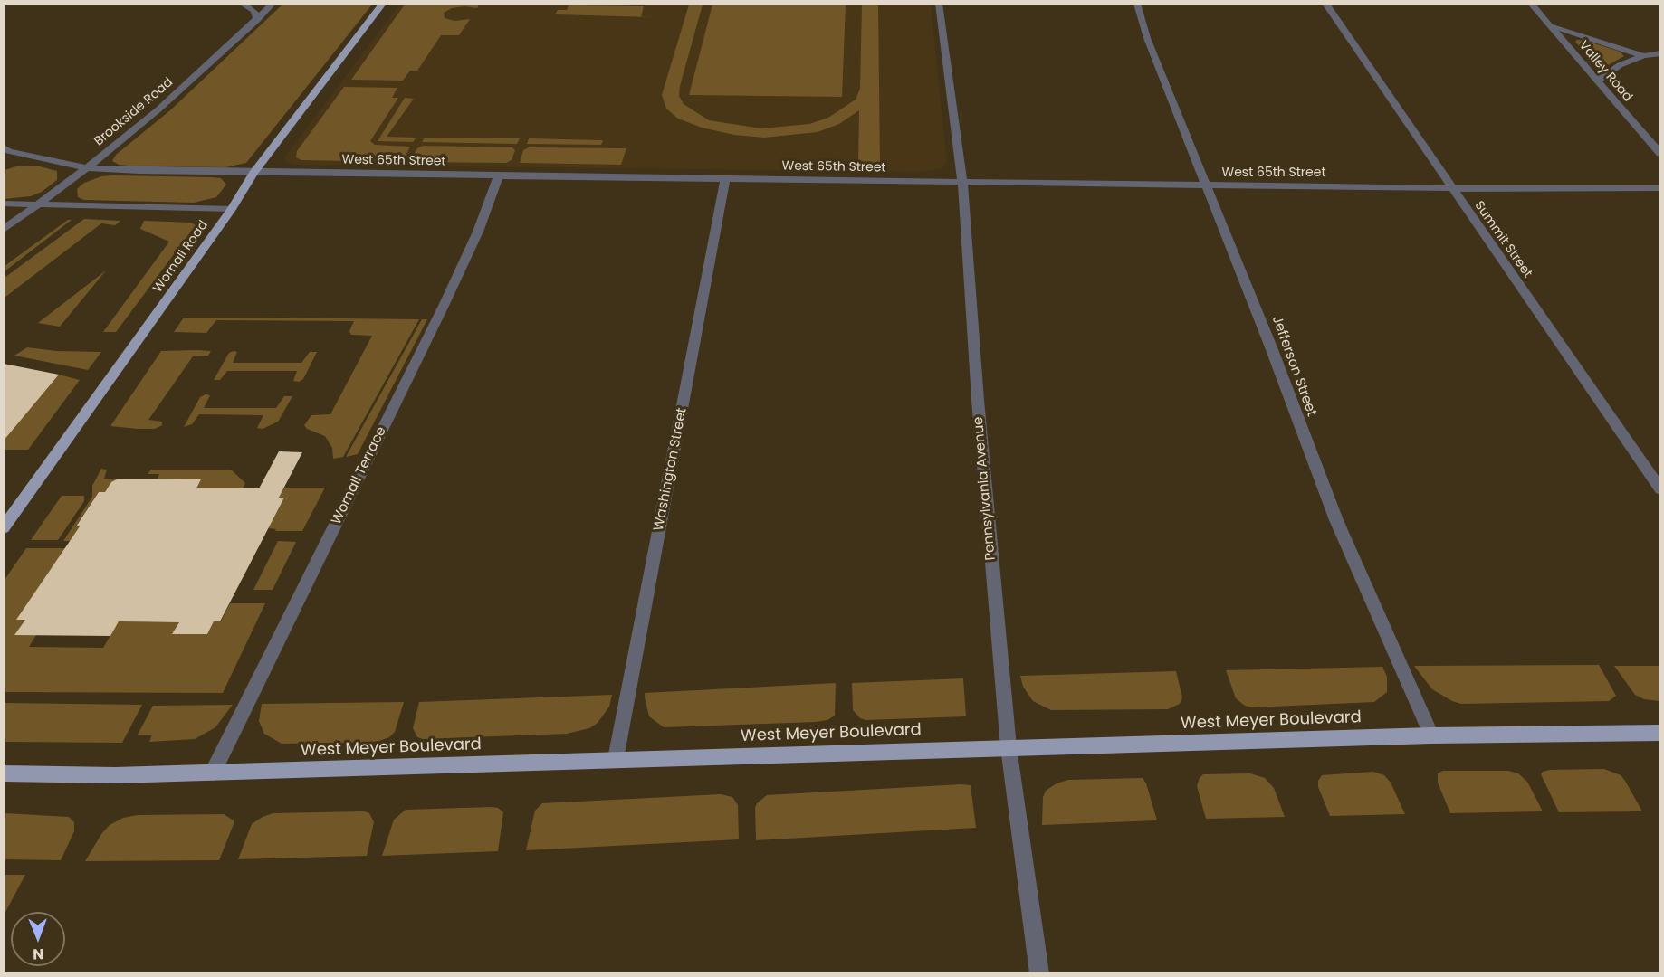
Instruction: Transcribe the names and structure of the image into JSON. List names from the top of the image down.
{
  "streets": {
    "main road": ["Wornall Road", "West Meyer Boulevard"],
    "street": [
      "Valley Road",
      "Brookside Road",
      "West 65th Street",
      "Summit Street",
      "Jefferson Street",
      "Washington Street",
      "Wornall Terrace",
      "Pennsylvania Avenue"
    ]
  },
  "crossings": [
    ["Brookside Road", "West 65th Street"],
    ["West 65th Street", "Summit Street"],
    ["West 65th Street", "Wornall Road"],
    ["West 65th Street", "Jefferson Street"],
    ["West 65th Street", "Washington Street"],
    ["West 65th Street", "Wornall Terrace"],
    ["West 65th Street", "Pennsylvania Avenue"],
    ["Jefferson Street", "West Meyer Boulevard"],
    ["Washington Street", "West Meyer Boulevard"],
    ["Wornall Terrace", "West Meyer Boulevard"],
    ["Pennsylvania Avenue", "West Meyer Boulevard"]
  ],
  "north": "bottom"
}
